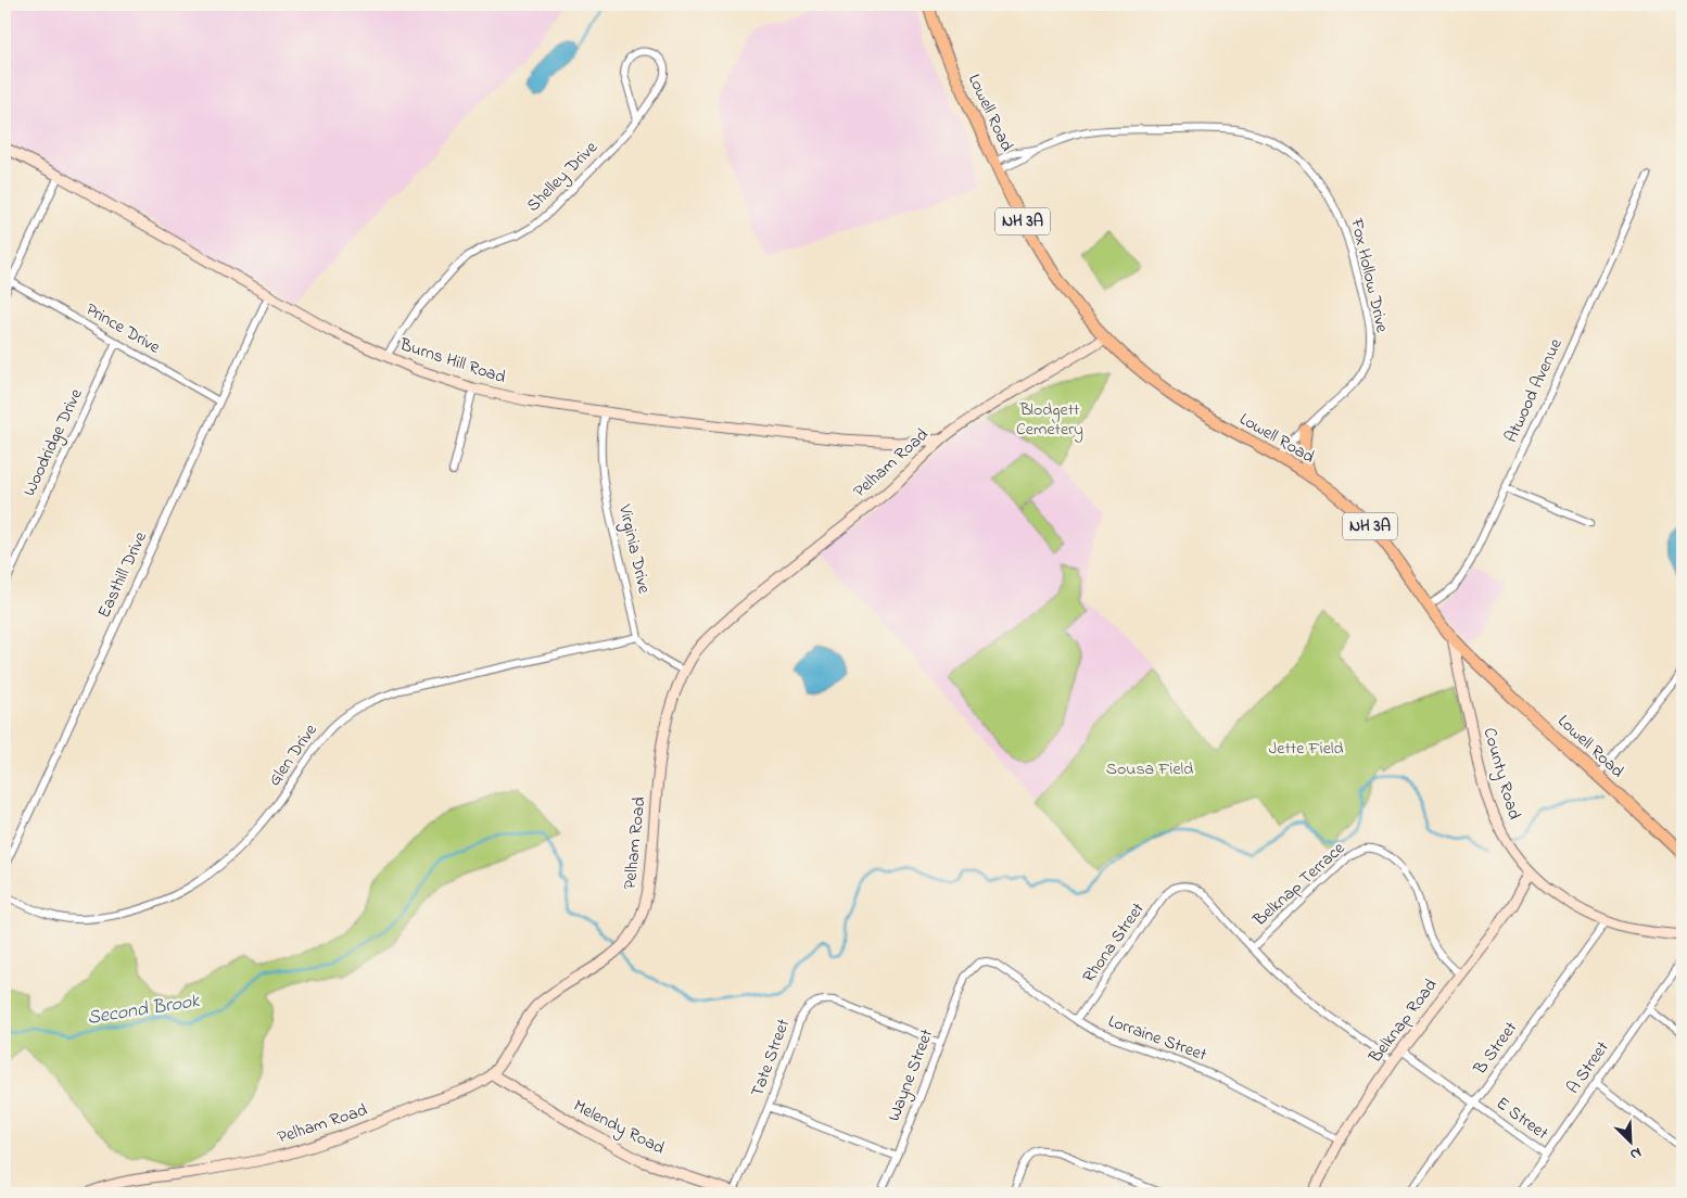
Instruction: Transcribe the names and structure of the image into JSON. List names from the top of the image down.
{
  "streets": {
    "main road": ["Lowell Road", "NH 3A"],
    "street": [
      "Shelley Drive",
      "Fox Hollow Drive",
      "Prince Drive",
      "Burns Hill Road",
      "Atwood Avenue",
      "Woodridge Drive",
      "Pelham Road",
      "Virginia Drive",
      "Easthill Drive",
      "Glen Drive",
      "County Road",
      "Belknap Terrace",
      "Rhona Street",
      "Belknap Road",
      "Lorraine Street",
      "B Street",
      "Tate Street",
      "A Street",
      "Wayne Street",
      "E Street",
      "Melendy Road"
    ]
  },
  "crossings": [
    ["Lowell Road", "Fox Hollow Drive"],
    ["Lowell Road", "Atwood Avenue"],
    ["Lowell Road", "Pelham Road"],
    ["Lowell Road", "County Road"],
    ["Shelley Drive", "Burns Hill Road"],
    ["Prince Drive", "Woodridge Drive"],
    ["Prince Drive", "Easthill Drive"],
    ["Burns Hill Road", "Pelham Road"],
    ["Burns Hill Road", "Virginia Drive"],
    ["Burns Hill Road", "Easthill Drive"],
    ["Pelham Road", "Melendy Road"],
    ["Virginia Drive", "Glen Drive"],
    ["County Road", "Belknap Road"],
    ["County Road", "B Street"],
    ["Belknap Terrace", "Rhona Street"],
    ["Belknap Terrace", "Belknap Road"],
    ["Rhona Street", "Lorraine Street"],
    ["Belknap Road", "Lorraine Street"],
    ["Belknap Road", "E Street"],
    ["Lorraine Street", "Wayne Street"],
    ["B Street", "E Street"],
    ["Tate Street", "Wayne Street"],
    ["Tate Street", "Melendy Road"],
    ["A Street", "E Street"]
  ],
  "water": ["Second Brook"],
  "parks": ["Blodgett Cemetery", "Jette Field", "Sousa Field"],
  "north": "bottom right"
}
